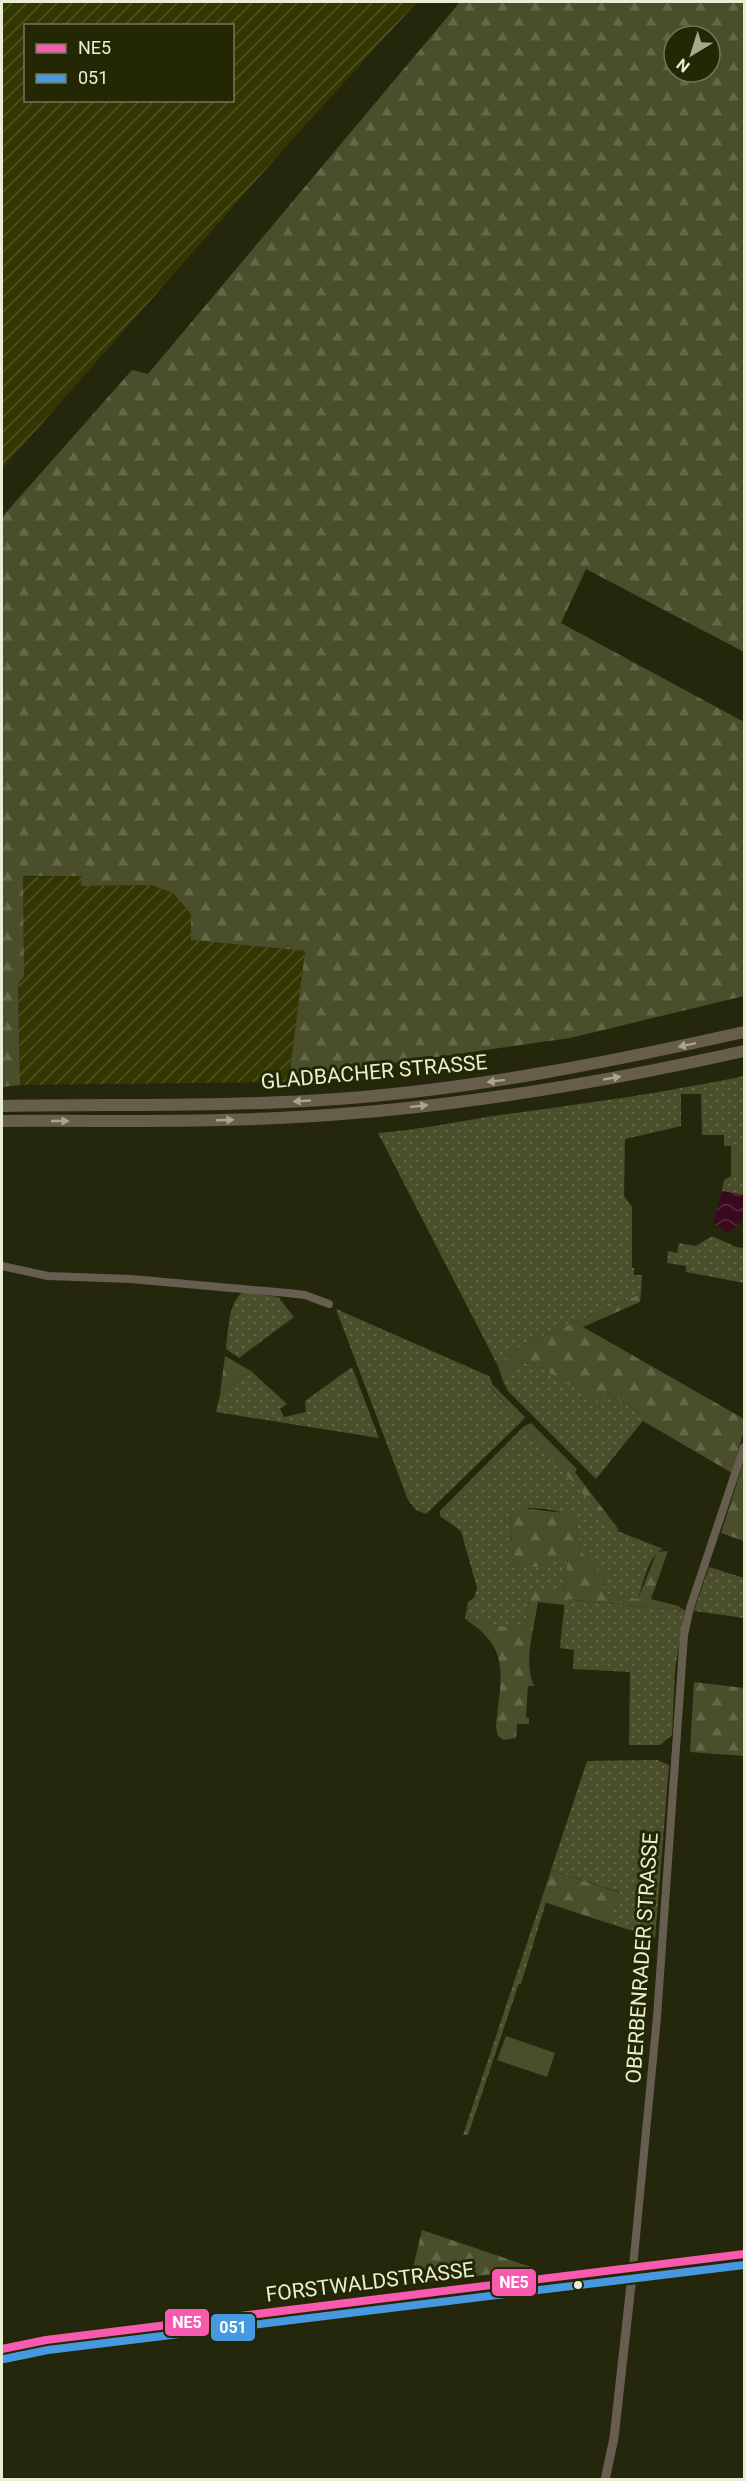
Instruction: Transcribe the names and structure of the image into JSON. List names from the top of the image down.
{
  "streets": {
    "main road": ["GLADBACHER STRASSE"],
    "street": ["OBERBENRADER STRASSE", "FORSTWALDSTRASSE"]
  },
  "crossings": [
    ["OBERBENRADER STRASSE", "FORSTWALDSTRASSE"]
  ],
  "lines": ["transit line NE5", "transit line 051"],
  "legend": ["NE5", "051"],
  "north": "bottom left"
}
